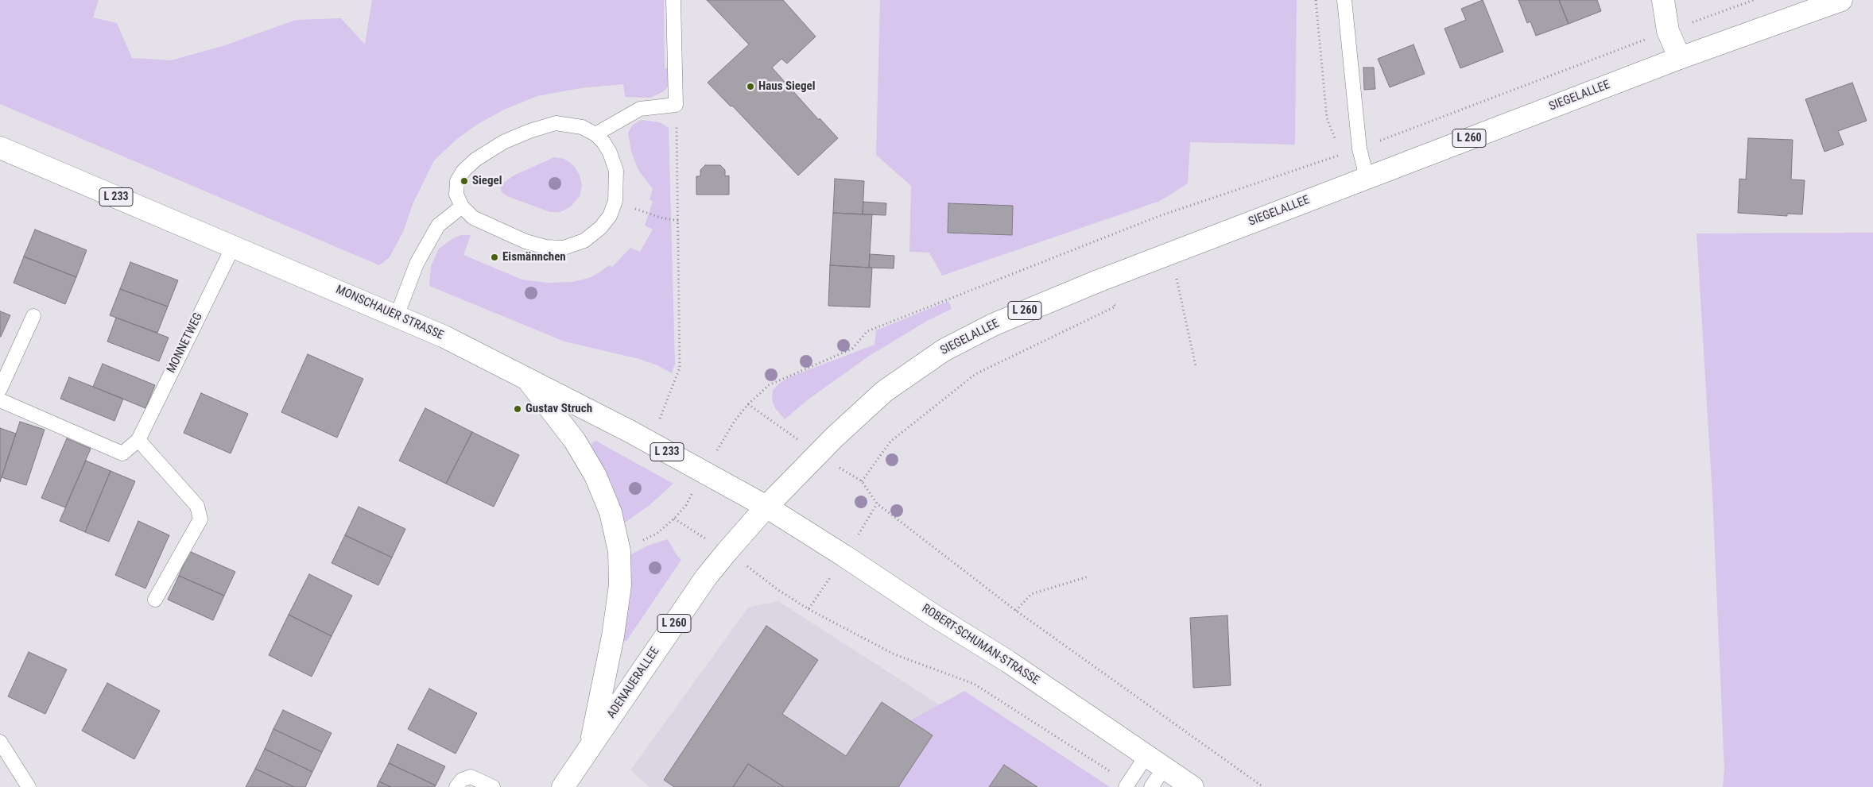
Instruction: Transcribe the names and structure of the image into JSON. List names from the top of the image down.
{
  "streets": {
    "main road": [
      "SIEGELALLEE",
      "L 260",
      "L 233",
      "MONSCHAUER STRASSE",
      "ROBERT-SCHUMAN-STRASSE",
      "ADENAUERALLEE"
    ],
    "lane": ["MONNETWEG"]
  },
  "crossings": [
    ["SIEGELALLEE", "MONSCHAUER STRASSE"],
    ["SIEGELALLEE", "ROBERT-SCHUMAN-STRASSE"],
    ["SIEGELALLEE", "ADENAUERALLEE"],
    ["MONSCHAUER STRASSE", "MONNETWEG"],
    ["MONSCHAUER STRASSE", "ROBERT-SCHUMAN-STRASSE"],
    ["MONSCHAUER STRASSE", "ADENAUERALLEE"],
    ["ROBERT-SCHUMAN-STRASSE", "ADENAUERALLEE"]
  ],
  "places": [
    "Haus Siegel",
    "Siegel",
    "Eismännchen",
    "Gustav Struch"
  ]
}
